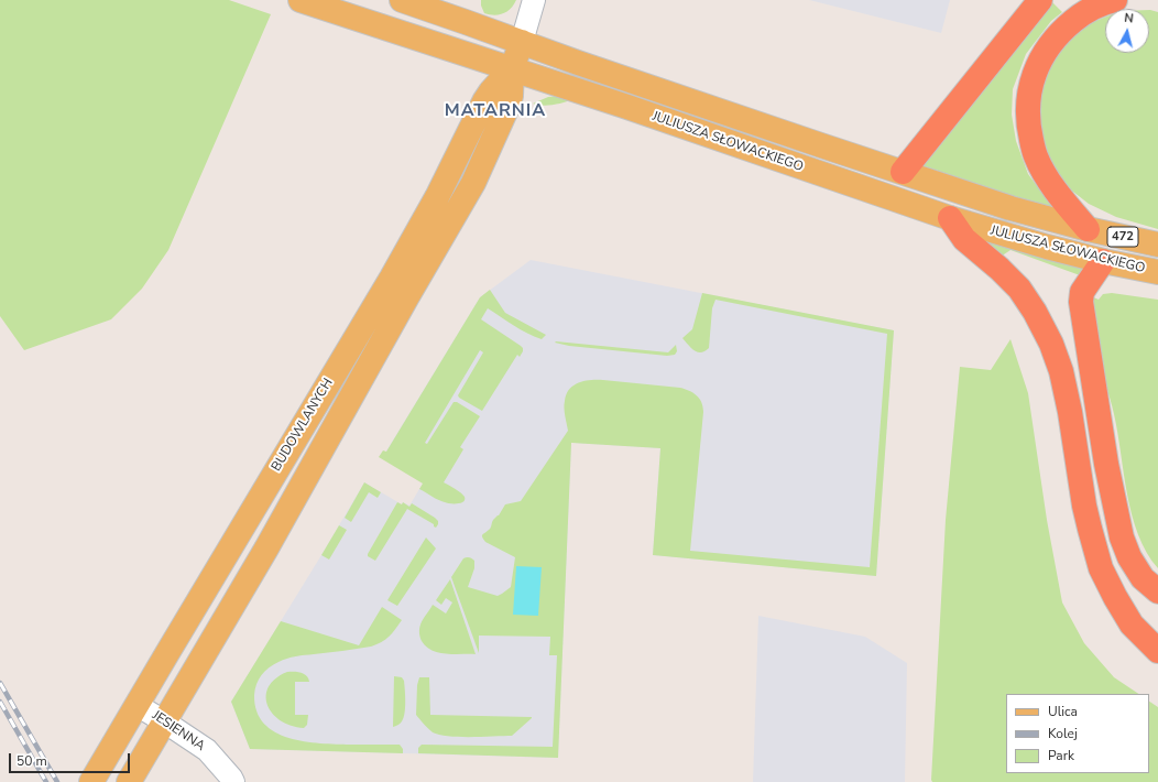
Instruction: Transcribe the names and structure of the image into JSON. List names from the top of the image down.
{
  "streets": {
    "main road": ["JULIUSZA SŁOWACKIEGO", "472", "BUDOWLANYCH"],
    "street": ["JESIENNA"]
  },
  "crossings": [
    ["JULIUSZA SŁOWACKIEGO", "BUDOWLANYCH"],
    ["BUDOWLANYCH", "JESIENNA"]
  ],
  "districts": ["MATARNIA"],
  "legend": ["Ulica", "Kolej", "Park"],
  "scale_bar": "50 m",
  "north": "top"
}
